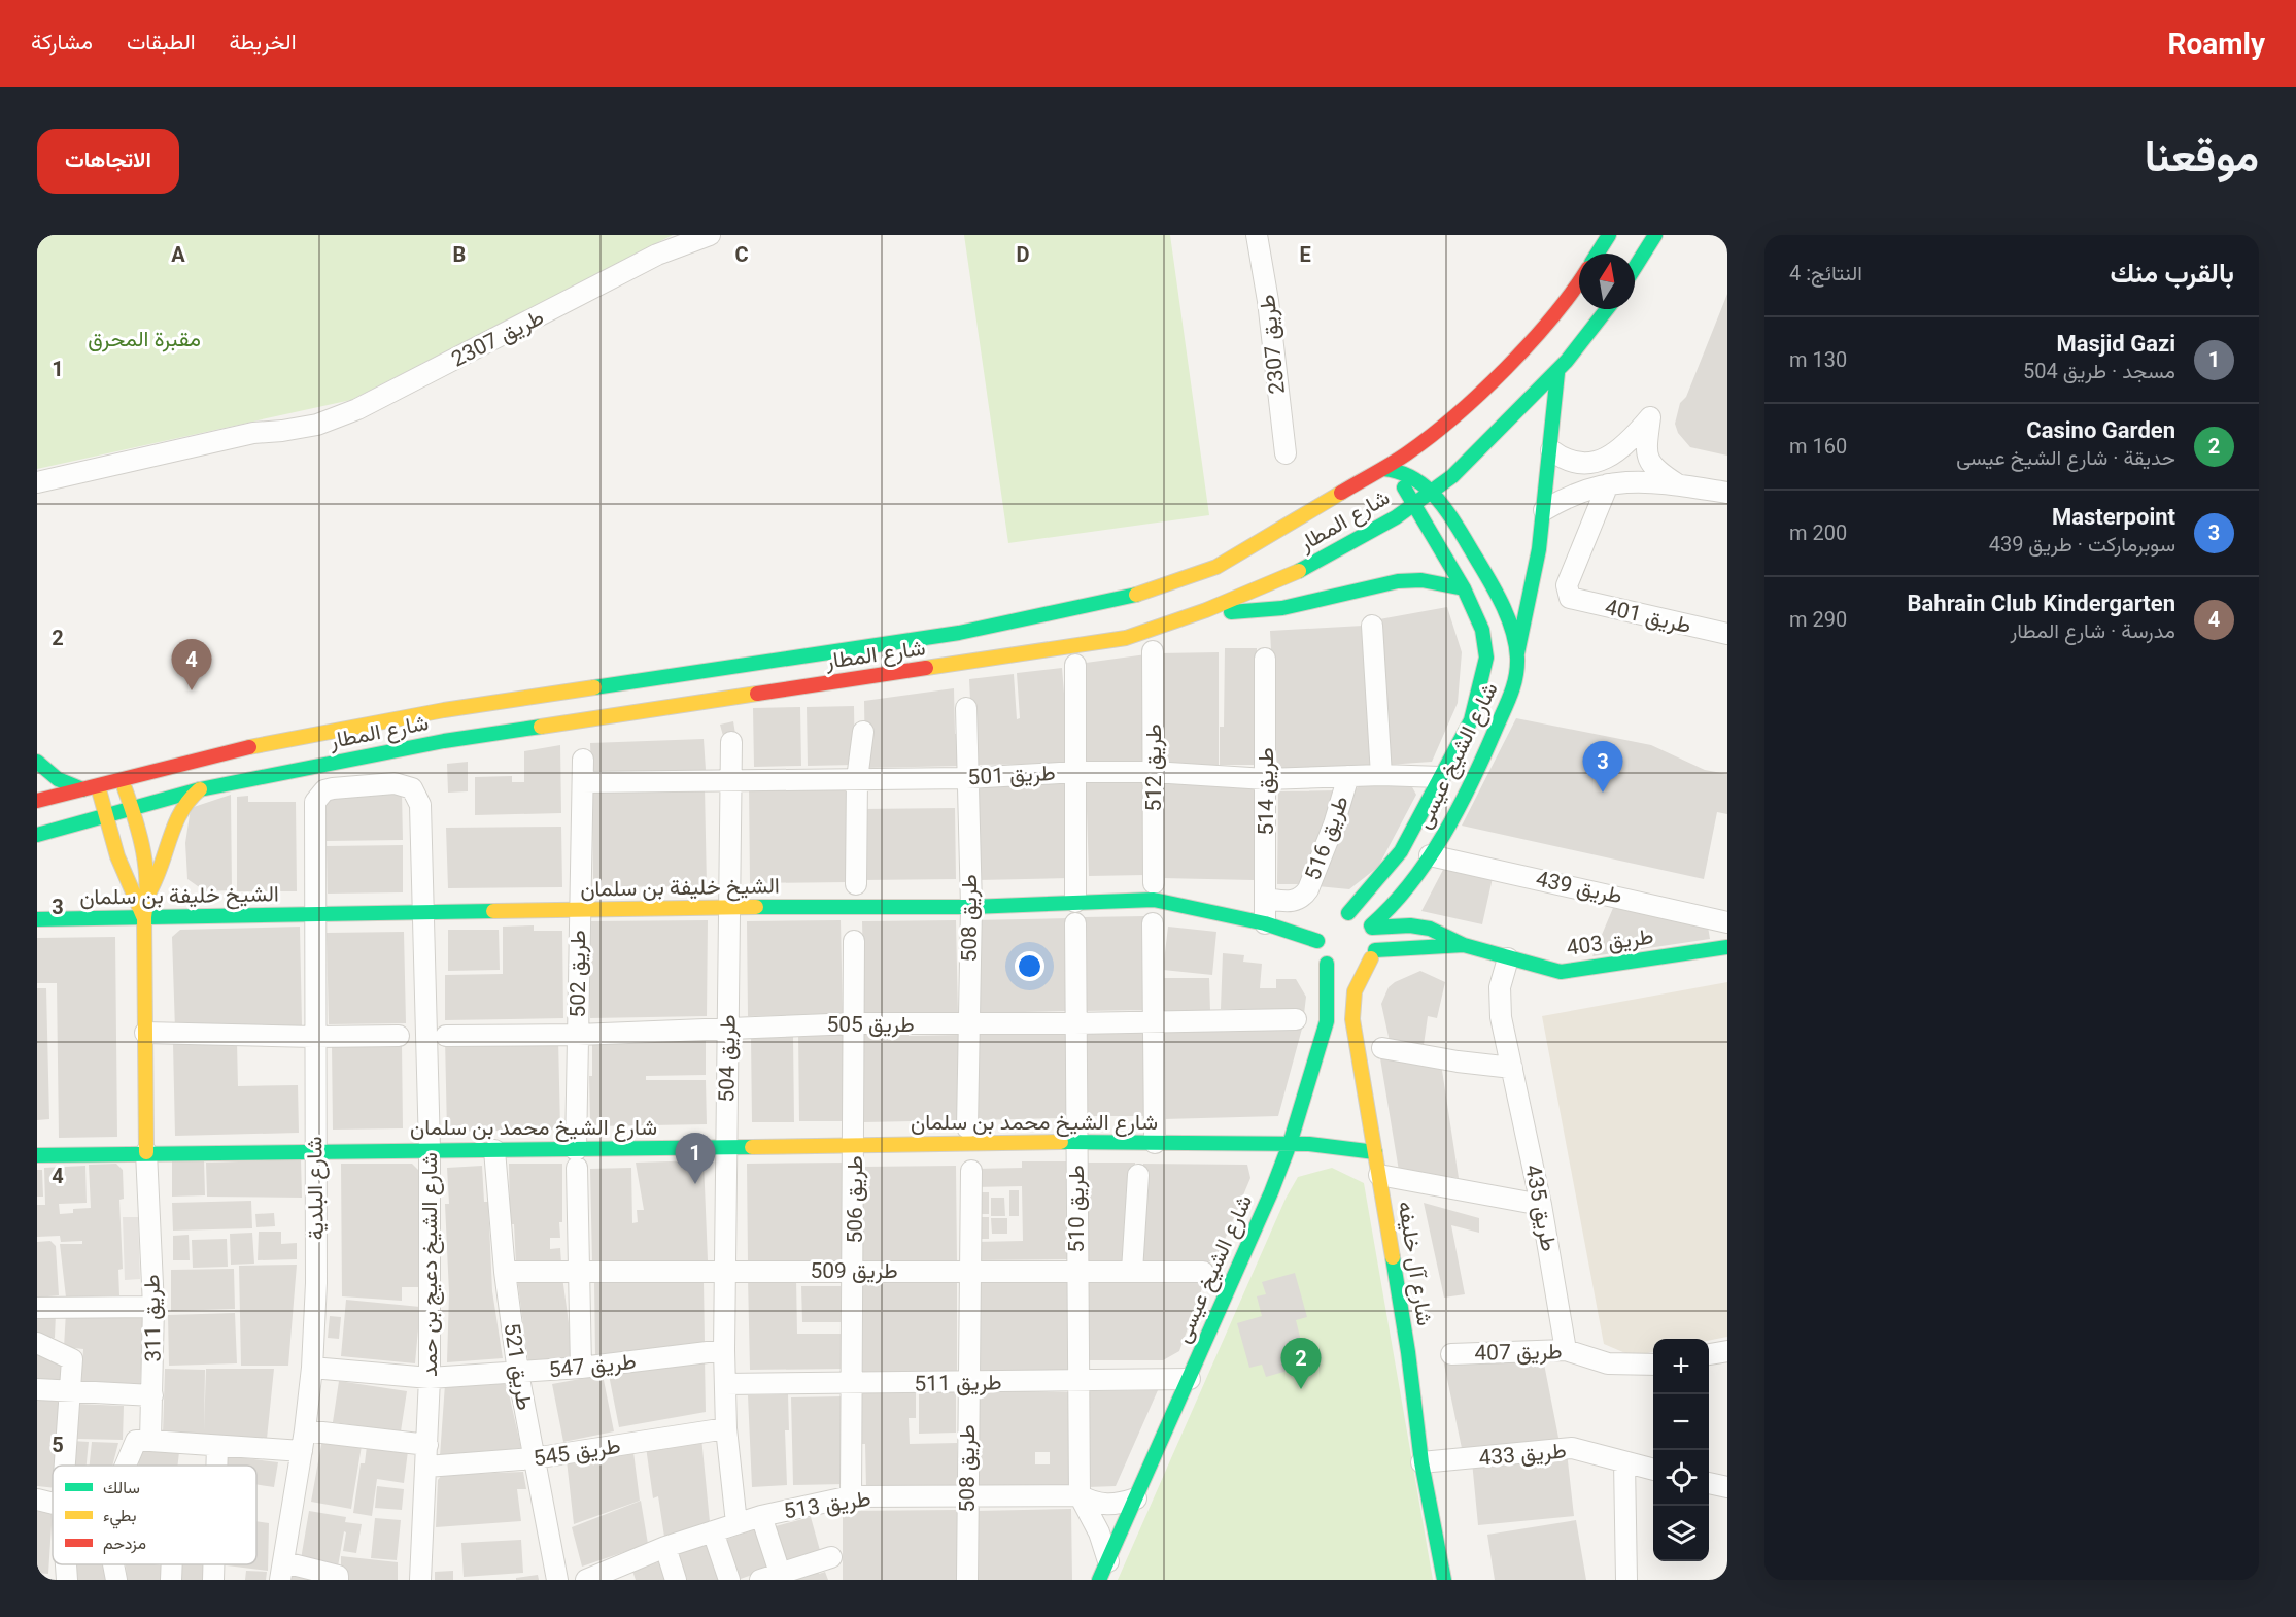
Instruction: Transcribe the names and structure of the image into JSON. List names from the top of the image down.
{
  "streets": {
    "street": [
      "طريق 2307",
      "شارع المطار",
      "طريق 401",
      "شارع الشيخ عيسى",
      "طريق 512",
      "طريق 501",
      "طريق 514",
      "طريق 516",
      "الشيخ خليفة بن سلمان",
      "طريق 439",
      "طريق 508",
      "طريق 403",
      "طريق 502",
      "طريق 505",
      "طريق 504",
      "شارع الشيخ محمد بن سلمان",
      "شارع البلدية",
      "طريق 506",
      "طريق 435",
      "طريق 510",
      "شارع آل خليفه",
      "شارع الشيخ دعيج بن حمد",
      "طريق 509",
      "طريق 311",
      "طريق 407",
      "طريق 547",
      "طريق 521",
      "طريق 511",
      "طريق 545",
      "طريق 433",
      "طريق 513"
    ]
  },
  "crossings": [
    ["شارع المطار", "شارع الشيخ عيسى"],
    ["شارع المطار", "طريق 311"],
    ["شارع الشيخ عيسى", "طريق 501"],
    ["شارع الشيخ عيسى", "الشيخ خليفة بن سلمان"],
    ["شارع الشيخ عيسى", "طريق 439"],
    ["شارع الشيخ عيسى", "طريق 403"],
    ["شارع الشيخ عيسى", "شارع الشيخ محمد بن سلمان"],
    ["شارع الشيخ عيسى", "طريق 511"],
    ["شارع الشيخ عيسى", "طريق 513"],
    ["طريق 512", "طريق 501"],
    ["طريق 501", "طريق 514"],
    ["طريق 501", "طريق 516"],
    ["طريق 501", "طريق 508"],
    ["طريق 501", "طريق 502"],
    ["طريق 501", "طريق 504"],
    ["طريق 514", "طريق 516"],
    ["طريق 514", "الشيخ خليفة بن سلمان"],
    ["الشيخ خليفة بن سلمان", "طريق 508"],
    ["الشيخ خليفة بن سلمان", "طريق 502"],
    ["الشيخ خليفة بن سلمان", "طريق 504"],
    ["الشيخ خليفة بن سلمان", "شارع البلدية"],
    ["الشيخ خليفة بن سلمان", "شارع الشيخ دعيج بن حمد"],
    ["الشيخ خليفة بن سلمان", "طريق 311"],
    ["طريق 508", "طريق 505"],
    ["طريق 508", "طريق 509"],
    ["طريق 508", "طريق 511"],
    ["طريق 508", "طريق 513"],
    ["طريق 403", "طريق 435"],
    ["طريق 403", "شارع آل خليفه"],
    ["طريق 502", "طريق 505"],
    ["طريق 502", "شارع الشيخ محمد بن سلمان"],
    ["طريق 502", "طريق 509"],
    ["طريق 502", "طريق 547"],
    ["طريق 505", "طريق 504"],
    ["طريق 505", "طريق 506"],
    ["طريق 505", "طريق 510"],
    ["طريق 504", "شارع الشيخ محمد بن سلمان"],
    ["طريق 504", "طريق 509"],
    ["طريق 504", "طريق 547"],
    ["طريق 504", "طريق 511"],
    ["طريق 504", "طريق 545"],
    ["طريق 504", "طريق 513"],
    ["شارع الشيخ محمد بن سلمان", "شارع البلدية"],
    ["شارع الشيخ محمد بن سلمان", "طريق 506"],
    ["شارع الشيخ محمد بن سلمان", "طريق 510"],
    ["شارع الشيخ محمد بن سلمان", "شارع آل خليفه"],
    ["شارع الشيخ محمد بن سلمان", "شارع الشيخ دعيج بن حمد"],
    ["شارع الشيخ محمد بن سلمان", "طريق 311"],
    ["شارع الشيخ محمد بن سلمان", "طريق 521"],
    ["شارع البلدية", "شارع الشيخ دعيج بن حمد"],
    ["شارع البلدية", "طريق 547"],
    ["طريق 506", "طريق 509"],
    ["طريق 506", "طريق 511"],
    ["طريق 506", "طريق 513"],
    ["طريق 435", "طريق 407"],
    ["طريق 510", "طريق 509"],
    ["طريق 510", "طريق 511"],
    ["طريق 510", "طريق 513"],
    ["شارع آل خليفه", "طريق 433"],
    ["شارع الشيخ دعيج بن حمد", "طريق 547"],
    ["شارع الشيخ دعيج بن حمد", "طريق 545"],
    ["طريق 509", "طريق 521"],
    ["طريق 547", "طريق 521"],
    ["طريق 521", "طريق 545"]
  ],
  "parks": ["مقبرة المحرق"],
  "legend": ["سالك", "بطيء", "مزدحم"],
  "north": "top",
  "page": {
    "header": "Roamly",
    "nav": ["الخريطة", "الطبقات", "مشاركة"],
    "title": "موقعنا",
    "buttons": "الاتجاهات",
    "heading": ["بالقرب منك", "النتائج: 4"],
    "list": [
      {
        "mark": "1",
        "name": "Masjid Gazi",
        "note": "مسجد · طريق 504",
        "value": "130 m"
      },
      {
        "mark": "2",
        "name": "Casino Garden",
        "note": "حديقة · شارع الشيخ عيسى",
        "value": "160 m"
      },
      {
        "mark": "3",
        "name": "Masterpoint",
        "note": "سوبرماركت · طريق 439",
        "value": "200 m"
      },
      {
        "mark": "4",
        "name": "Bahrain Club Kindergarten",
        "note": "مدرسة · شارع المطار",
        "value": "290 m"
      }
    ],
    "pins": [
      "4",
      "3",
      "1",
      "2"
    ],
    "map_buttons": ["+", "−"]
  },
  "grid": {
    "columns": [
      "A",
      "B",
      "C",
      "D",
      "E"
    ],
    "rows": [
      "1",
      "2",
      "3",
      "4",
      "5"
    ]
  }
}
